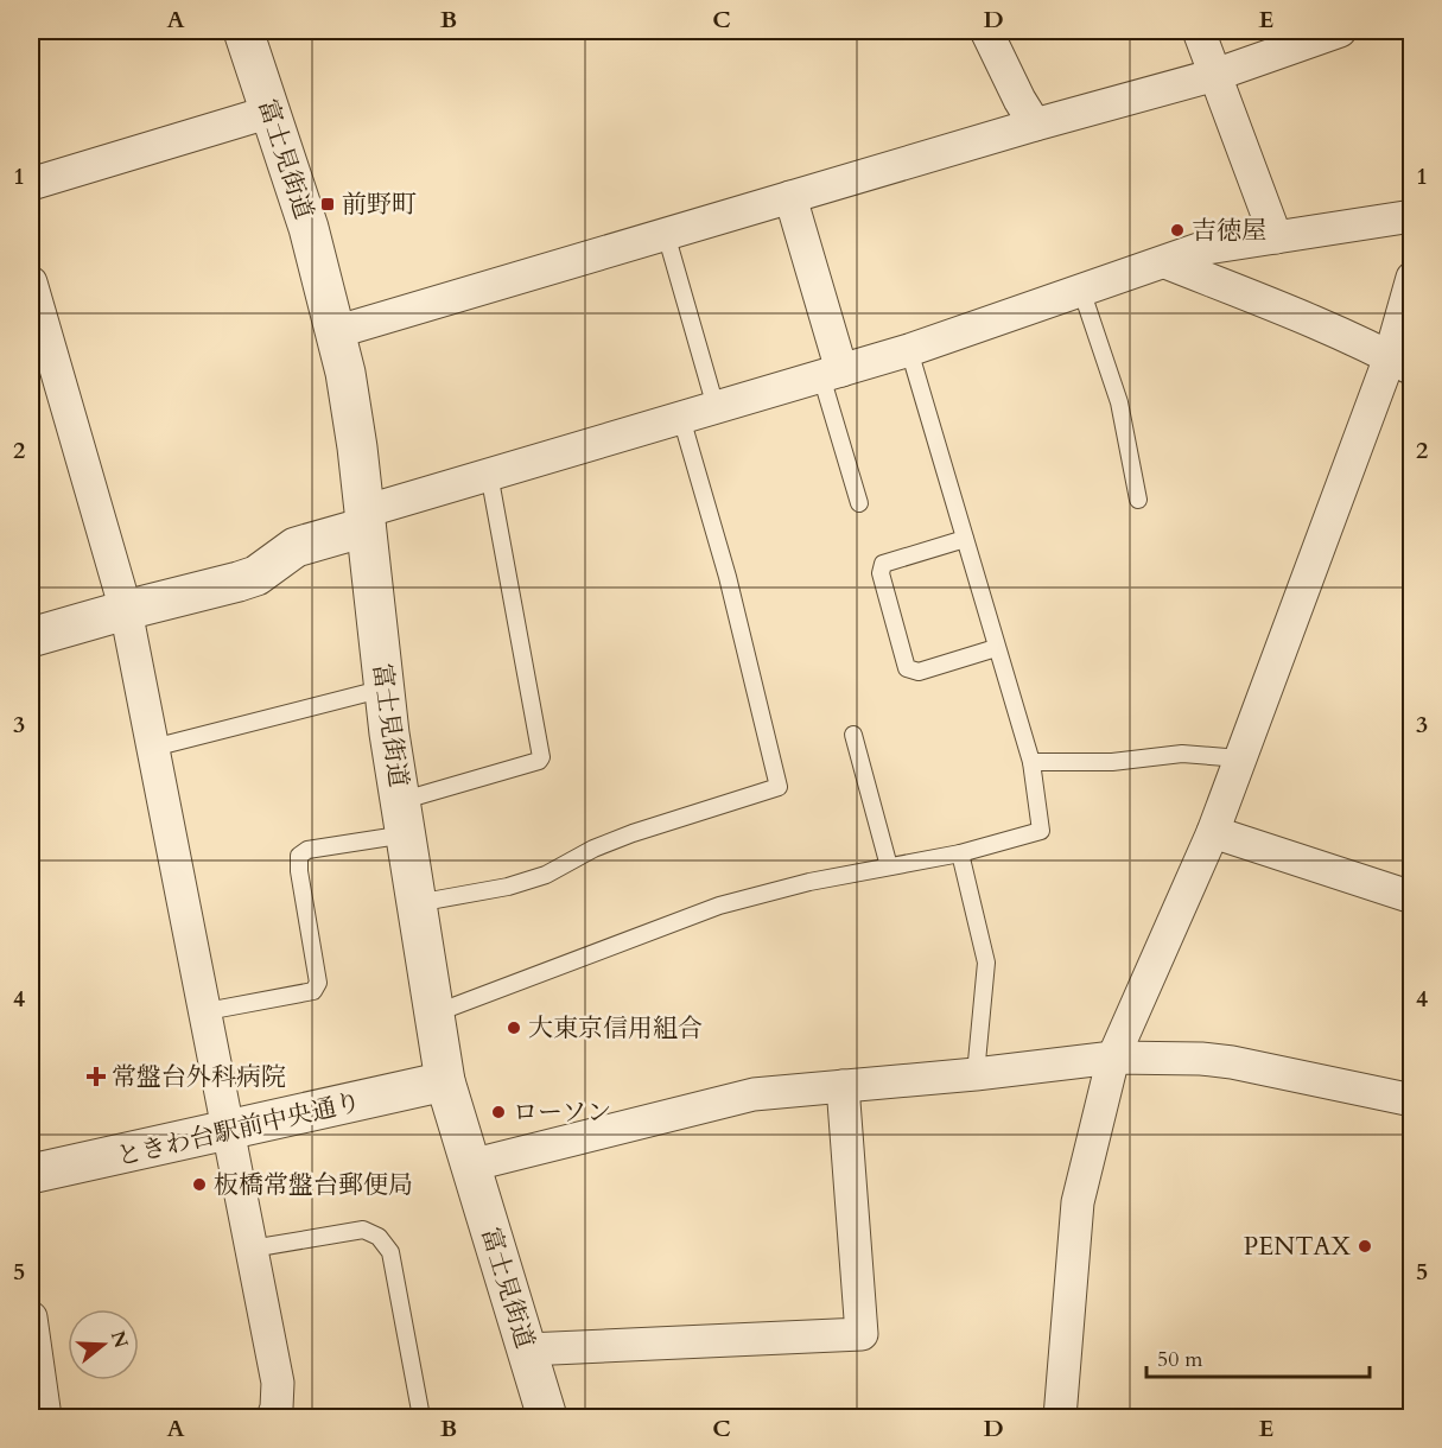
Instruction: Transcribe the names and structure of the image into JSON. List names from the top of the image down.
{
  "streets": {
    "street": ["富士見街道", "ときわ台駅前中央通り"]
  },
  "crossings": [
    ["富士見街道", "ときわ台駅前中央通り"]
  ],
  "places": {
    "transit": ["前野町"],
    "other": [
      "吉徳屋",
      "大東京信用組合",
      "ローソン",
      "板橋常盤台郵便局",
      "PENTAX"
    ],
    "health": ["常盤台外科病院"]
  },
  "scale_bar": "50 m",
  "north": "right",
  "grid": {
    "columns": [
      "A",
      "B",
      "C",
      "D",
      "E"
    ],
    "rows": [
      "1",
      "2",
      "3",
      "4",
      "5"
    ]
  }
}
